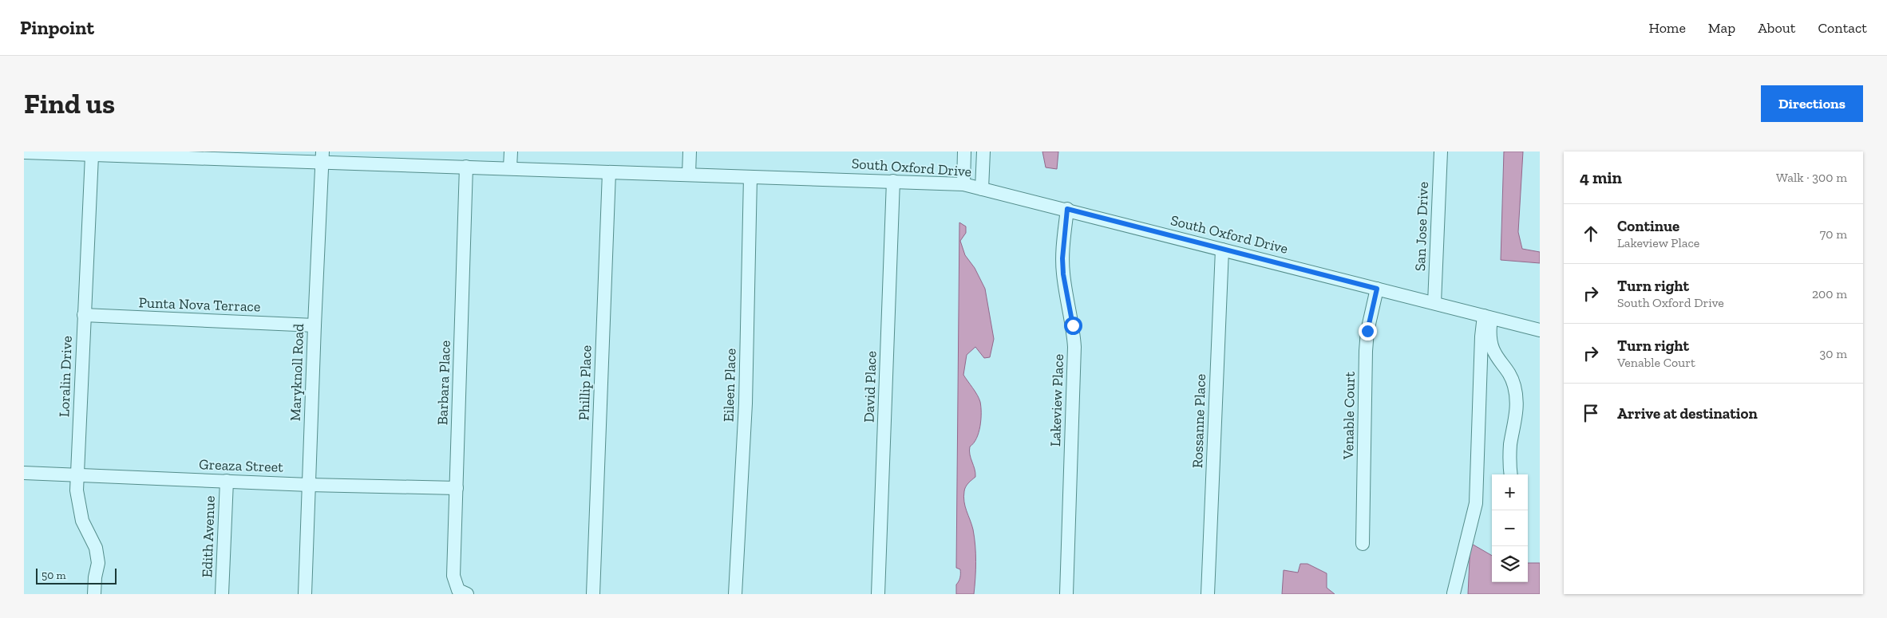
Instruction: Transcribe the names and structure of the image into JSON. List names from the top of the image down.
{
  "streets": {
    "street": [
      "South Oxford Drive",
      "San Jose Drive",
      "Punta Nova Terrace",
      "Maryknoll Road",
      "Loralin Drive",
      "Barbara Place",
      "Phillip Place",
      "Eileen Place",
      "David Place",
      "Lakeview Place",
      "Venable Court",
      "Rossanne Place",
      "Greaza Street",
      "Edith Avenue"
    ]
  },
  "crossings": [
    ["South Oxford Drive", "San Jose Drive"],
    ["South Oxford Drive", "Maryknoll Road"],
    ["South Oxford Drive", "Loralin Drive"],
    ["South Oxford Drive", "Barbara Place"],
    ["South Oxford Drive", "Phillip Place"],
    ["South Oxford Drive", "Eileen Place"],
    ["South Oxford Drive", "David Place"],
    ["South Oxford Drive", "Lakeview Place"],
    ["South Oxford Drive", "Venable Court"],
    ["South Oxford Drive", "Rossanne Place"],
    ["Punta Nova Terrace", "Maryknoll Road"],
    ["Punta Nova Terrace", "Loralin Drive"],
    ["Maryknoll Road", "Greaza Street"],
    ["Loralin Drive", "Greaza Street"],
    ["Barbara Place", "Greaza Street"],
    ["Greaza Street", "Edith Avenue"]
  ],
  "scale_bar": "50 m",
  "page": {
    "header": "Pinpoint",
    "nav": [
      "Home",
      "Map",
      "About",
      "Contact"
    ],
    "buttons": "Directions",
    "title": "Find us",
    "heading": ["4 min", "Walk · 300 m"],
    "list": [
      ["Continue", "Lakeview Place", "70 m"],
      ["Turn right", "South Oxford Drive", "200 m"],
      ["Turn right", "Venable Court", "30 m"],
      "Arrive at destination"
    ],
    "map_buttons": ["+", "−"],
    "scale": "50 m"
  }
}
